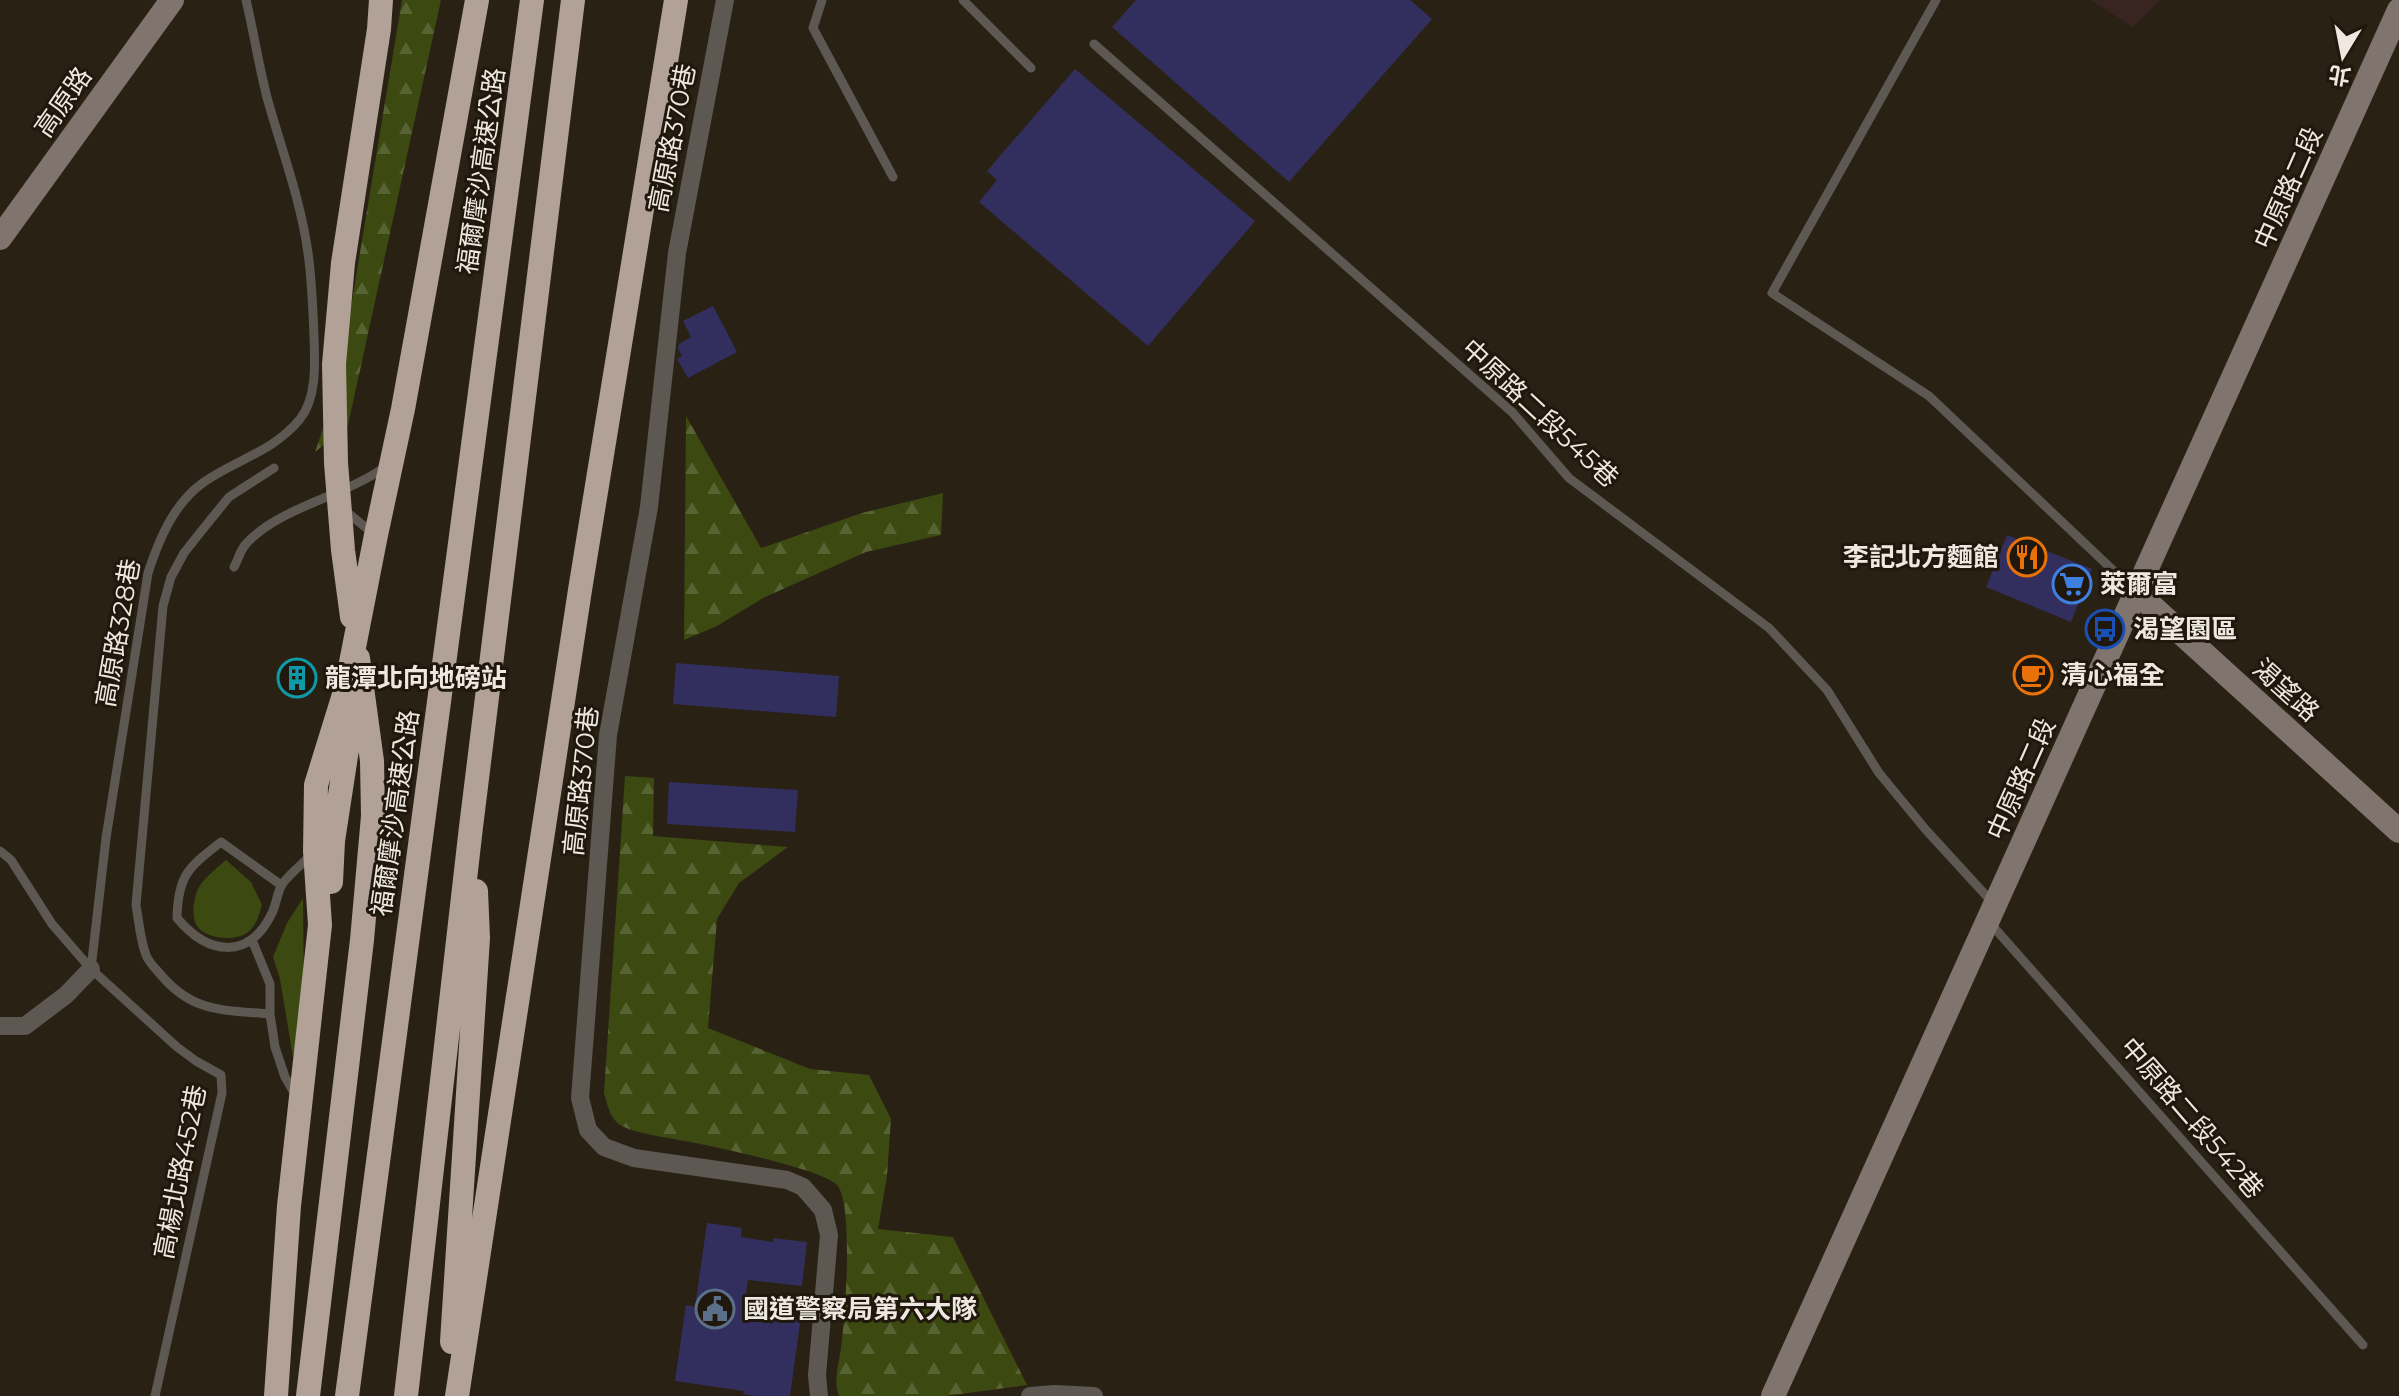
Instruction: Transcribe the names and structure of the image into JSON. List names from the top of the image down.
{
  "streets": {
    "highway": ["福爾摩沙高速公路"],
    "street": [
      "高原路",
      "高原路370巷",
      "中原路二段",
      "渴望路"
    ],
    "lane": [
      "中原路二段545巷",
      "高原路328巷",
      "中原路二段542巷",
      "高楊北路452巷"
    ]
  },
  "crossings": [
    ["中原路二段", "中原路二段545巷"],
    ["中原路二段", "渴望路"],
    ["中原路二段", "中原路二段542巷"],
    ["中原路二段545巷", "中原路二段542巷"],
    ["高原路328巷", "高楊北路452巷"]
  ],
  "places": {
    "restaurant": ["李記北方麵館"],
    "supermarket": ["萊爾富"],
    "bus stop": ["渴望園區"],
    "cafe": ["清心福全"],
    "building": ["龍潭北向地磅站"],
    "public building": ["國道警察局第六大隊"]
  },
  "north": "bottom"
}
